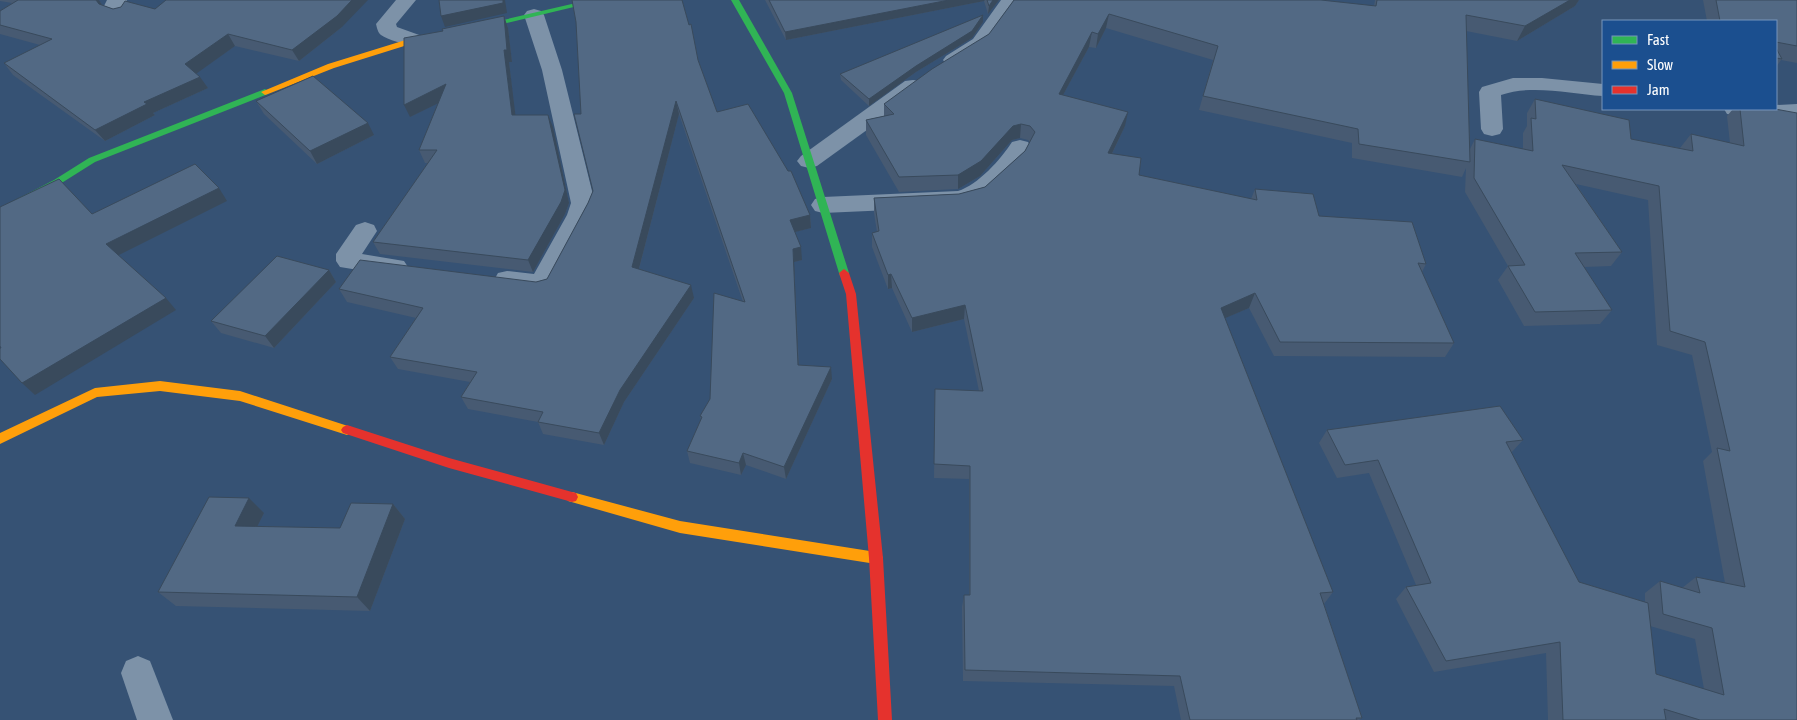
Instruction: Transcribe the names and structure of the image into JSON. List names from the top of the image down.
{
  "legend": ["Fast", "Slow", "Jam"]
}
